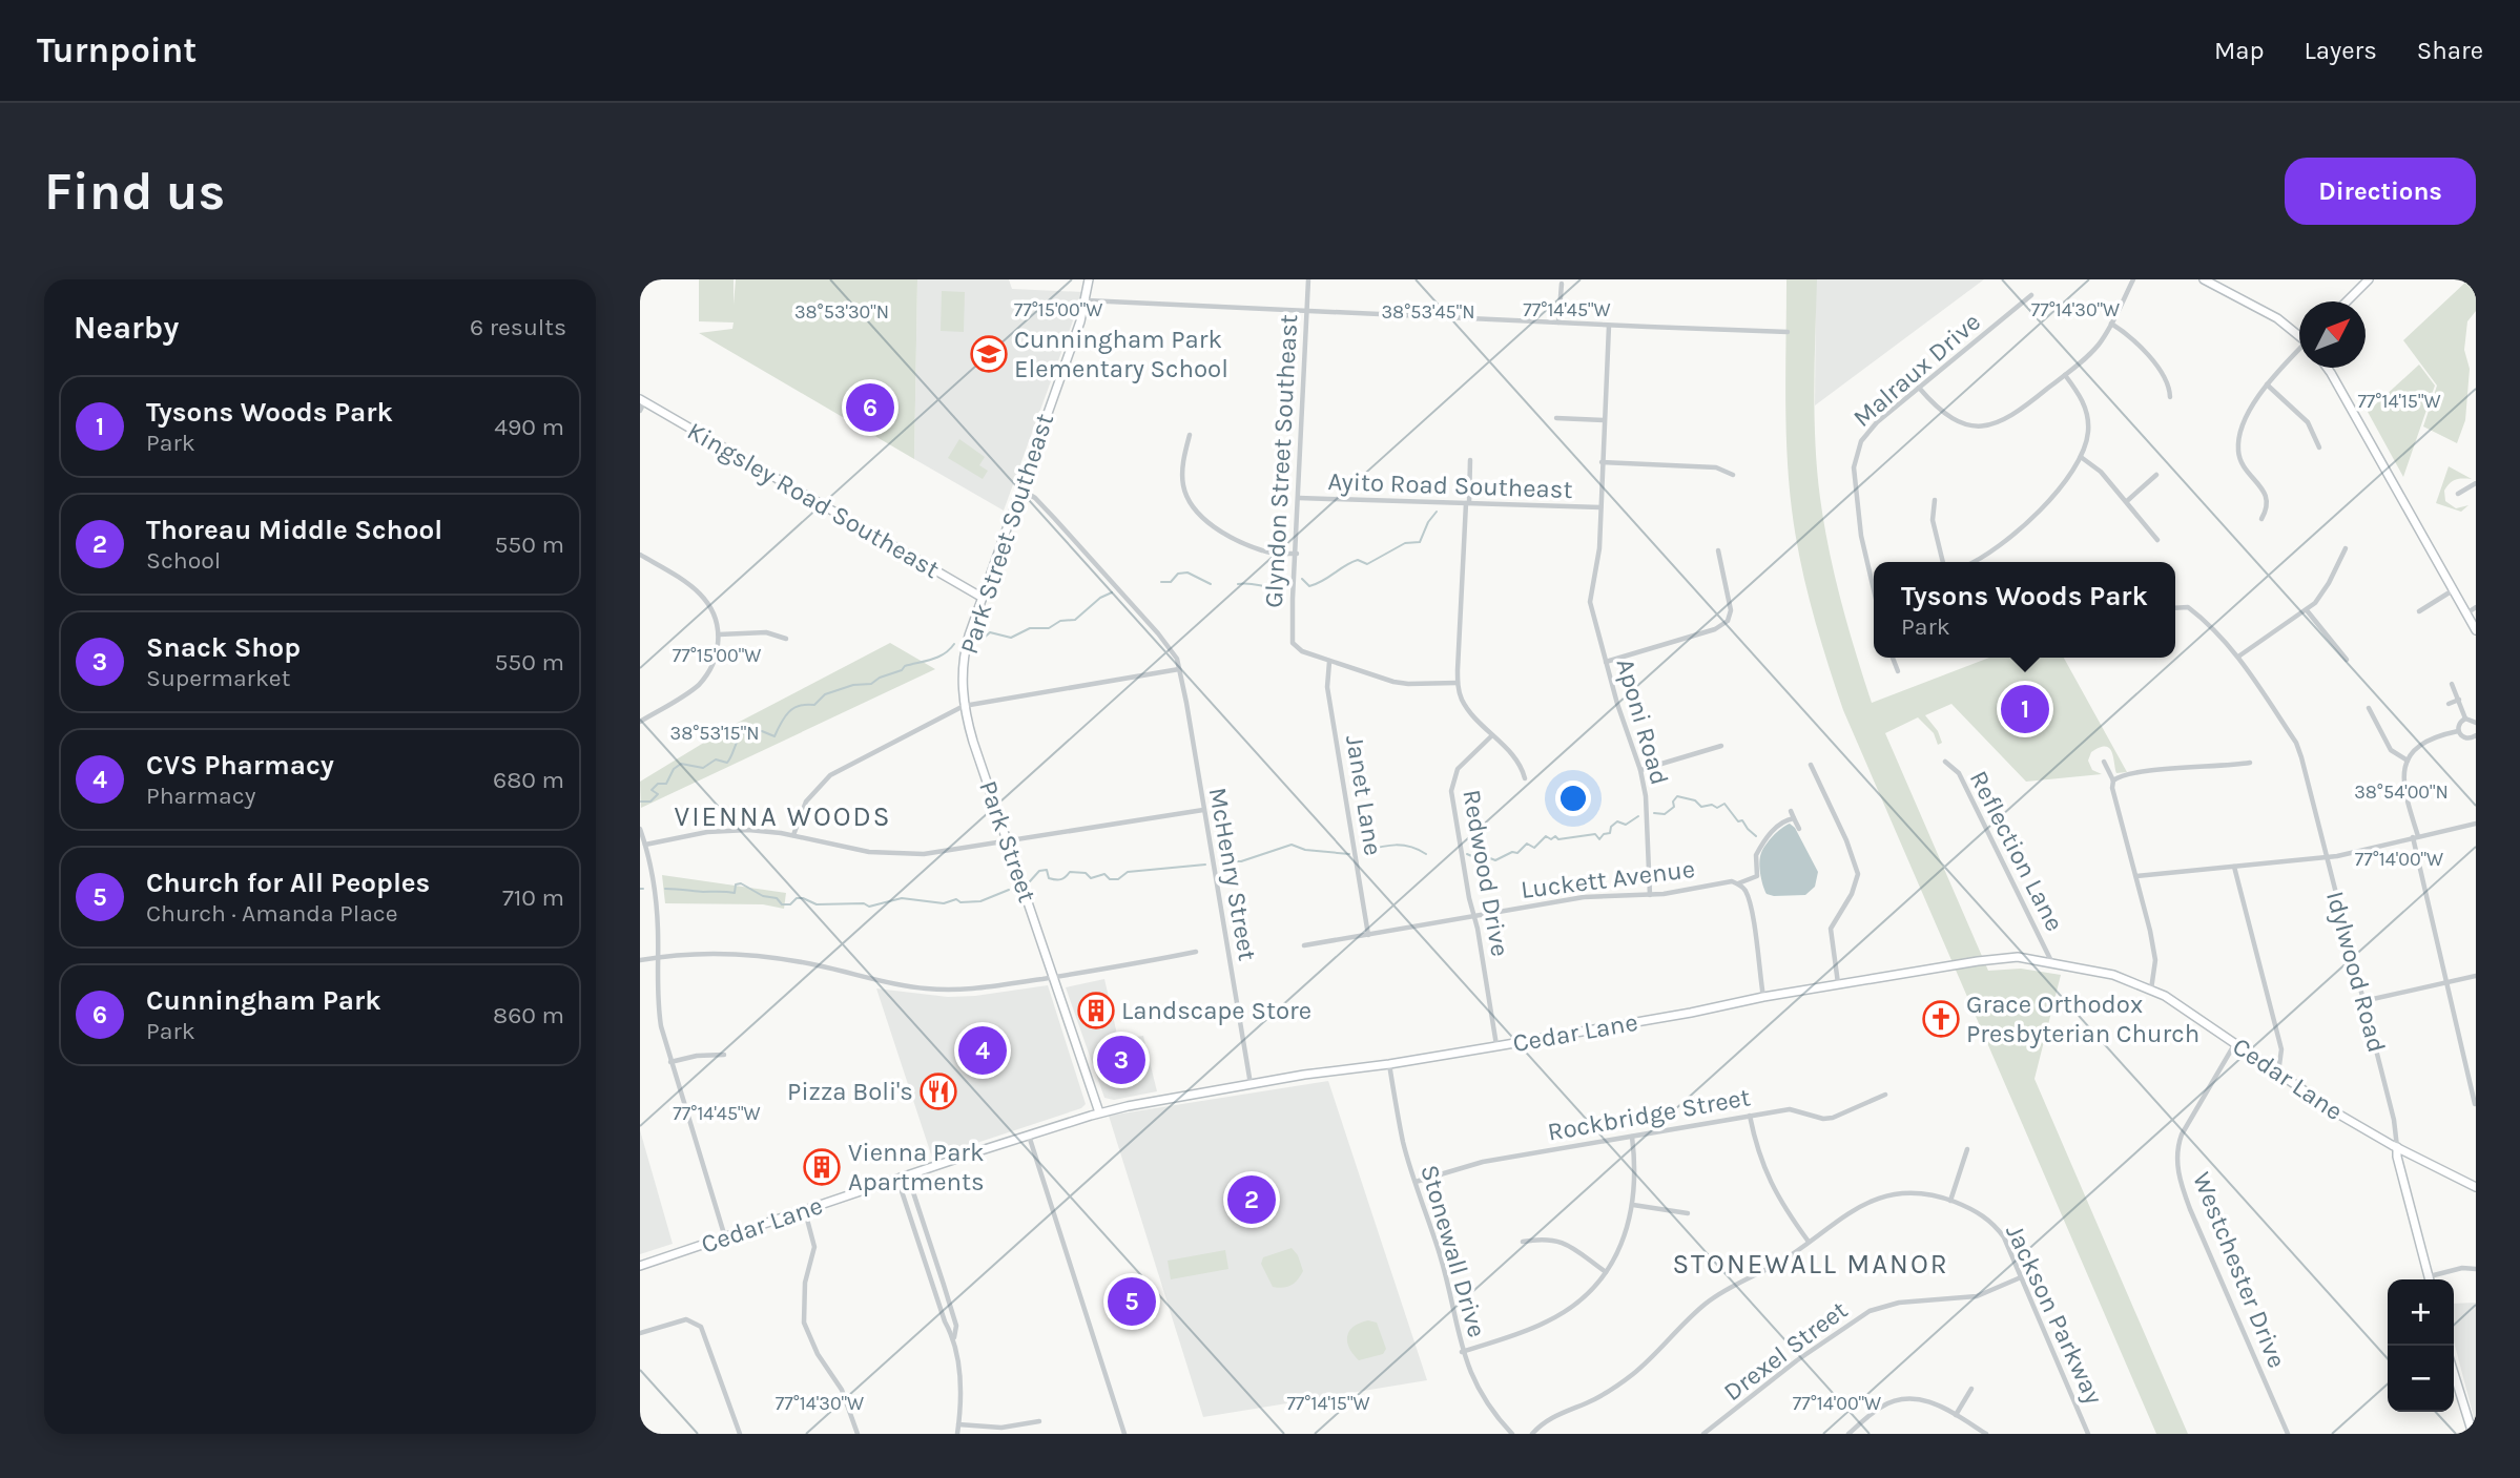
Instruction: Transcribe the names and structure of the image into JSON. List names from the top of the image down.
{
  "streets": {
    "main road": [
      "Kingsley Road Southeast",
      "Park Street Southeast",
      "Park Street",
      "Idylwood Road",
      "Cedar Lane"
    ],
    "street": [
      "Malraux Drive",
      "Glyndon Street Southeast",
      "Ayito Road Southeast",
      "Aponi Road",
      "Janet Lane",
      "Reflection Lane",
      "Redwood Drive",
      "McHenry Street",
      "Luckett Avenue",
      "Rockbridge Street",
      "Stonewall Drive",
      "Westchester Drive",
      "Jackson Parkway",
      "Drexel Street"
    ]
  },
  "crossings": [
    ["Glyndon Street Southeast", "Ayito Road Southeast"],
    ["Glyndon Street Southeast", "Janet Lane"],
    ["Ayito Road Southeast", "Aponi Road"],
    ["Kingsley Road Southeast", "Park Street Southeast"],
    ["Park Street Southeast", "Park Street"],
    ["Aponi Road", "Luckett Avenue"],
    ["Janet Lane", "Luckett Avenue"],
    ["Reflection Lane", "Cedar Lane"],
    ["Redwood Drive", "Luckett Avenue"],
    ["Redwood Drive", "Cedar Lane"],
    ["McHenry Street", "Cedar Lane"],
    ["Idylwood Road", "Cedar Lane"],
    ["Cedar Lane", "Stonewall Drive"],
    ["Cedar Lane", "Westchester Drive"],
    ["Rockbridge Street", "Stonewall Drive"],
    ["Jackson Parkway", "Drexel Street"]
  ],
  "districts": ["VIENNA WOODS", "STONEWALL MANOR"],
  "places": {
    "school or university": ["Cunningham Park Elementary School"],
    "building": ["Landscape Store", "Vienna Park Apartments"],
    "church": ["Grace Orthodox Presbyterian Church"],
    "restaurant": ["Pizza Boli's"]
  },
  "north": "top right",
  "page": {
    "header": "Turnpoint",
    "nav": ["Map", "Layers", "Share"],
    "buttons": "Directions",
    "title": "Find us",
    "heading": ["Nearby", "6 results"],
    "list": [
      {
        "mark": "1",
        "name": "Tysons Woods Park",
        "note": "Park",
        "value": "490 m"
      },
      {
        "mark": "2",
        "name": "Thoreau Middle School",
        "note": "School",
        "value": "550 m"
      },
      {
        "mark": "3",
        "name": "Snack Shop",
        "note": "Supermarket",
        "value": "550 m"
      },
      {
        "mark": "4",
        "name": "CVS Pharmacy",
        "note": "Pharmacy",
        "value": "680 m"
      },
      {
        "mark": "5",
        "name": "Church for All Peoples",
        "note": "Church · Amanda Place",
        "value": "710 m"
      },
      {
        "mark": "6",
        "name": "Cunningham Park",
        "note": "Park",
        "value": "860 m"
      }
    ],
    "pins": [
      "6",
      "1",
      "4",
      "3",
      "2",
      "5"
    ],
    "popup": ["Tysons Woods Park", "Park"],
    "map_buttons": ["+", "−"]
  },
  "coordinates": [
    "77°15'00\"W",
    "77°14'45\"W",
    "77°14'30\"W",
    "38°53'30\"N",
    "38°53'45\"N",
    "77°14'15\"W",
    "38°53'15\"N",
    "38°54'00\"N",
    "77°14'00\"W"
  ]
}
